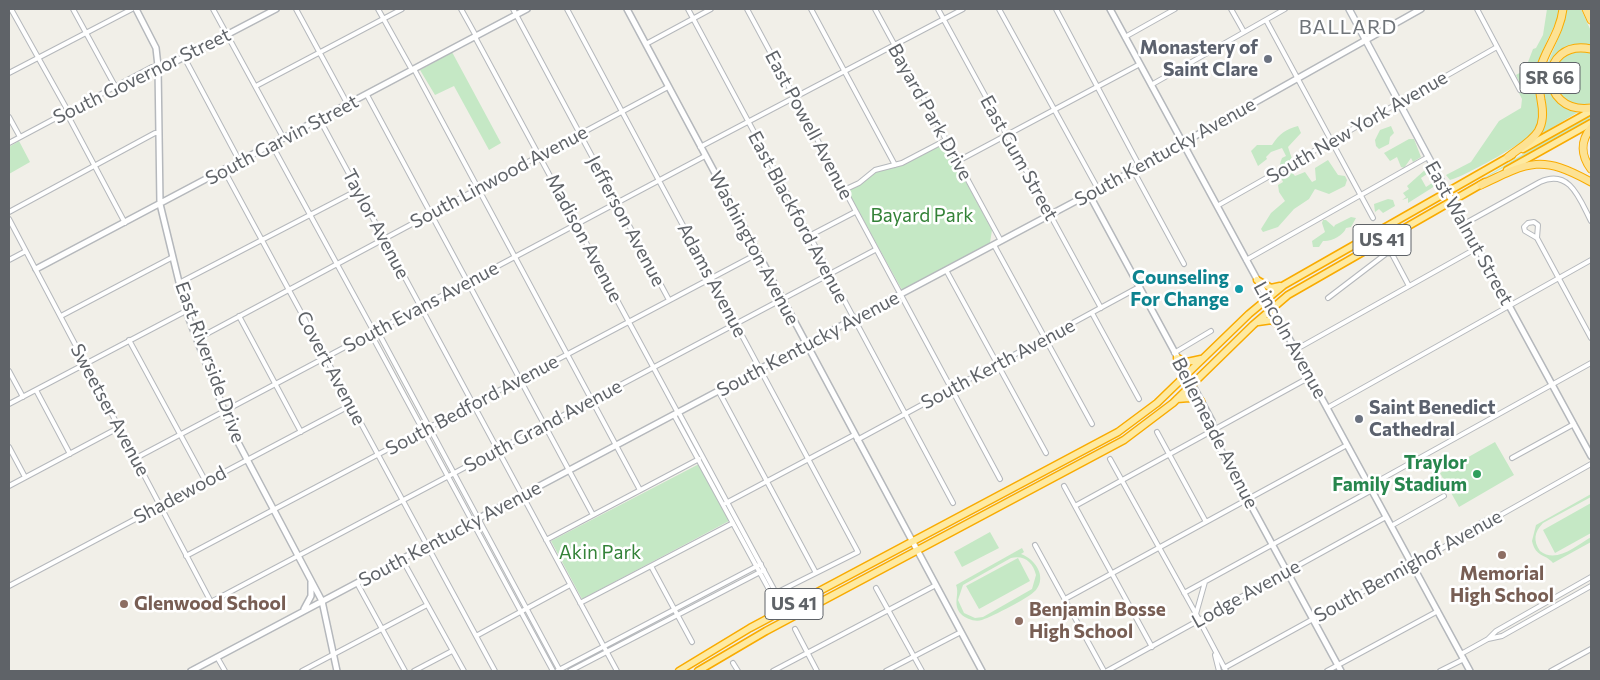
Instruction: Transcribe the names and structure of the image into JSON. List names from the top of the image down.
{
  "streets": {
    "highway": ["SR 66", "US 41"],
    "main road": ["East Walnut Street"],
    "street": [
      "South Governor Street",
      "Bayard Park Drive",
      "East Powell Avenue",
      "South New York Avenue",
      "South Garvin Street",
      "South Kentucky Avenue",
      "East Gum Street",
      "South Linwood Avenue",
      "East Blackford Avenue",
      "Jefferson Avenue",
      "Taylor Avenue",
      "Madison Avenue",
      "Washington Avenue",
      "Adams Avenue",
      "South Evans Avenue",
      "Lincoln Avenue",
      "East Riverside Drive",
      "South Kerth Avenue",
      "Covert Avenue",
      "South Bedford Avenue",
      "Sweetser Avenue",
      "South Grand Avenue",
      "Bellemeade Avenue",
      "Shadewood",
      "South Bennighof Avenue",
      "Lodge Avenue"
    ]
  },
  "crossings": [
    ["South Governor Street", "East Riverside Drive"],
    ["SR 66", "US 41"],
    ["Bayard Park Drive", "South Kentucky Avenue"],
    ["East Powell Avenue", "South Kentucky Avenue"],
    ["East Powell Avenue", "South Kerth Avenue"],
    ["East Powell Avenue", "South Grand Avenue"],
    ["South New York Avenue", "East Walnut Street"],
    ["South New York Avenue", "Lincoln Avenue"],
    ["South Garvin Street", "Jefferson Avenue"],
    ["South Garvin Street", "Taylor Avenue"],
    ["South Garvin Street", "Madison Avenue"],
    ["South Garvin Street", "East Riverside Drive"],
    ["South Garvin Street", "Covert Avenue"],
    ["South Garvin Street", "Sweetser Avenue"],
    ["South Kentucky Avenue", "East Gum Street"],
    ["South Kentucky Avenue", "East Blackford Avenue"],
    ["South Kentucky Avenue", "Taylor Avenue"],
    ["South Kentucky Avenue", "East Walnut Street"],
    ["South Kentucky Avenue", "Madison Avenue"],
    ["South Kentucky Avenue", "Washington Avenue"],
    ["South Kentucky Avenue", "Adams Avenue"],
    ["South Kentucky Avenue", "Lincoln Avenue"],
    ["South Kentucky Avenue", "East Riverside Drive"],
    ["South Kentucky Avenue", "Covert Avenue"],
    ["South Kentucky Avenue", "Bellemeade Avenue"],
    ["East Gum Street", "South Kerth Avenue"],
    ["South Linwood Avenue", "Jefferson Avenue"],
    ["South Linwood Avenue", "Taylor Avenue"],
    ["South Linwood Avenue", "Madison Avenue"],
    ["South Linwood Avenue", "Washington Avenue"],
    ["South Linwood Avenue", "Adams Avenue"],
    ["South Linwood Avenue", "East Riverside Drive"],
    ["South Linwood Avenue", "Covert Avenue"],
    ["East Blackford Avenue", "South Kerth Avenue"],
    ["East Blackford Avenue", "South Grand Avenue"],
    ["Jefferson Avenue", "South Evans Avenue"],
    ["Jefferson Avenue", "South Bedford Avenue"],
    ["Taylor Avenue", "South Evans Avenue"],
    ["Taylor Avenue", "South Bedford Avenue"],
    ["Taylor Avenue", "South Grand Avenue"],
    ["East Walnut Street", "US 41"],
    ["Madison Avenue", "South Evans Avenue"],
    ["Madison Avenue", "South Kerth Avenue"],
    ["Madison Avenue", "South Bedford Avenue"],
    ["Madison Avenue", "South Grand Avenue"],
    ["US 41", "Washington Avenue"],
    ["US 41", "Lincoln Avenue"],
    ["US 41", "Bellemeade Avenue"],
    ["Washington Avenue", "South Evans Avenue"],
    ["Washington Avenue", "South Kerth Avenue"],
    ["Washington Avenue", "South Bedford Avenue"],
    ["Washington Avenue", "South Grand Avenue"],
    ["Adams Avenue", "South Evans Avenue"],
    ["Adams Avenue", "South Kerth Avenue"],
    ["Adams Avenue", "South Bedford Avenue"],
    ["Adams Avenue", "South Grand Avenue"],
    ["South Evans Avenue", "East Riverside Drive"],
    ["South Evans Avenue", "Covert Avenue"],
    ["South Evans Avenue", "Sweetser Avenue"],
    ["Lincoln Avenue", "South Bennighof Avenue"],
    ["Lincoln Avenue", "Lodge Avenue"],
    ["East Riverside Drive", "South Bedford Avenue"],
    ["East Riverside Drive", "South Grand Avenue"],
    ["East Riverside Drive", "Shadewood"],
    ["South Kerth Avenue", "Bellemeade Avenue"],
    ["Covert Avenue", "South Bedford Avenue"],
    ["Covert Avenue", "South Grand Avenue"],
    ["Covert Avenue", "Shadewood"],
    ["South Bedford Avenue", "Sweetser Avenue"],
    ["Sweetser Avenue", "South Grand Avenue"],
    ["Sweetser Avenue", "Shadewood"],
    ["Bellemeade Avenue", "South Bennighof Avenue"],
    ["Bellemeade Avenue", "Lodge Avenue"]
  ],
  "districts": ["BALLARD"],
  "parks": ["Bayard Park", "Akin Park"],
  "places": [
    "Monastery of Saint Clare",
    "Counseling For Change",
    "Saint Benedict Cathedral",
    "Traylor Family Stadium",
    "Memorial High School",
    "Glenwood School",
    "Benjamin Bosse High School"
  ]
}
